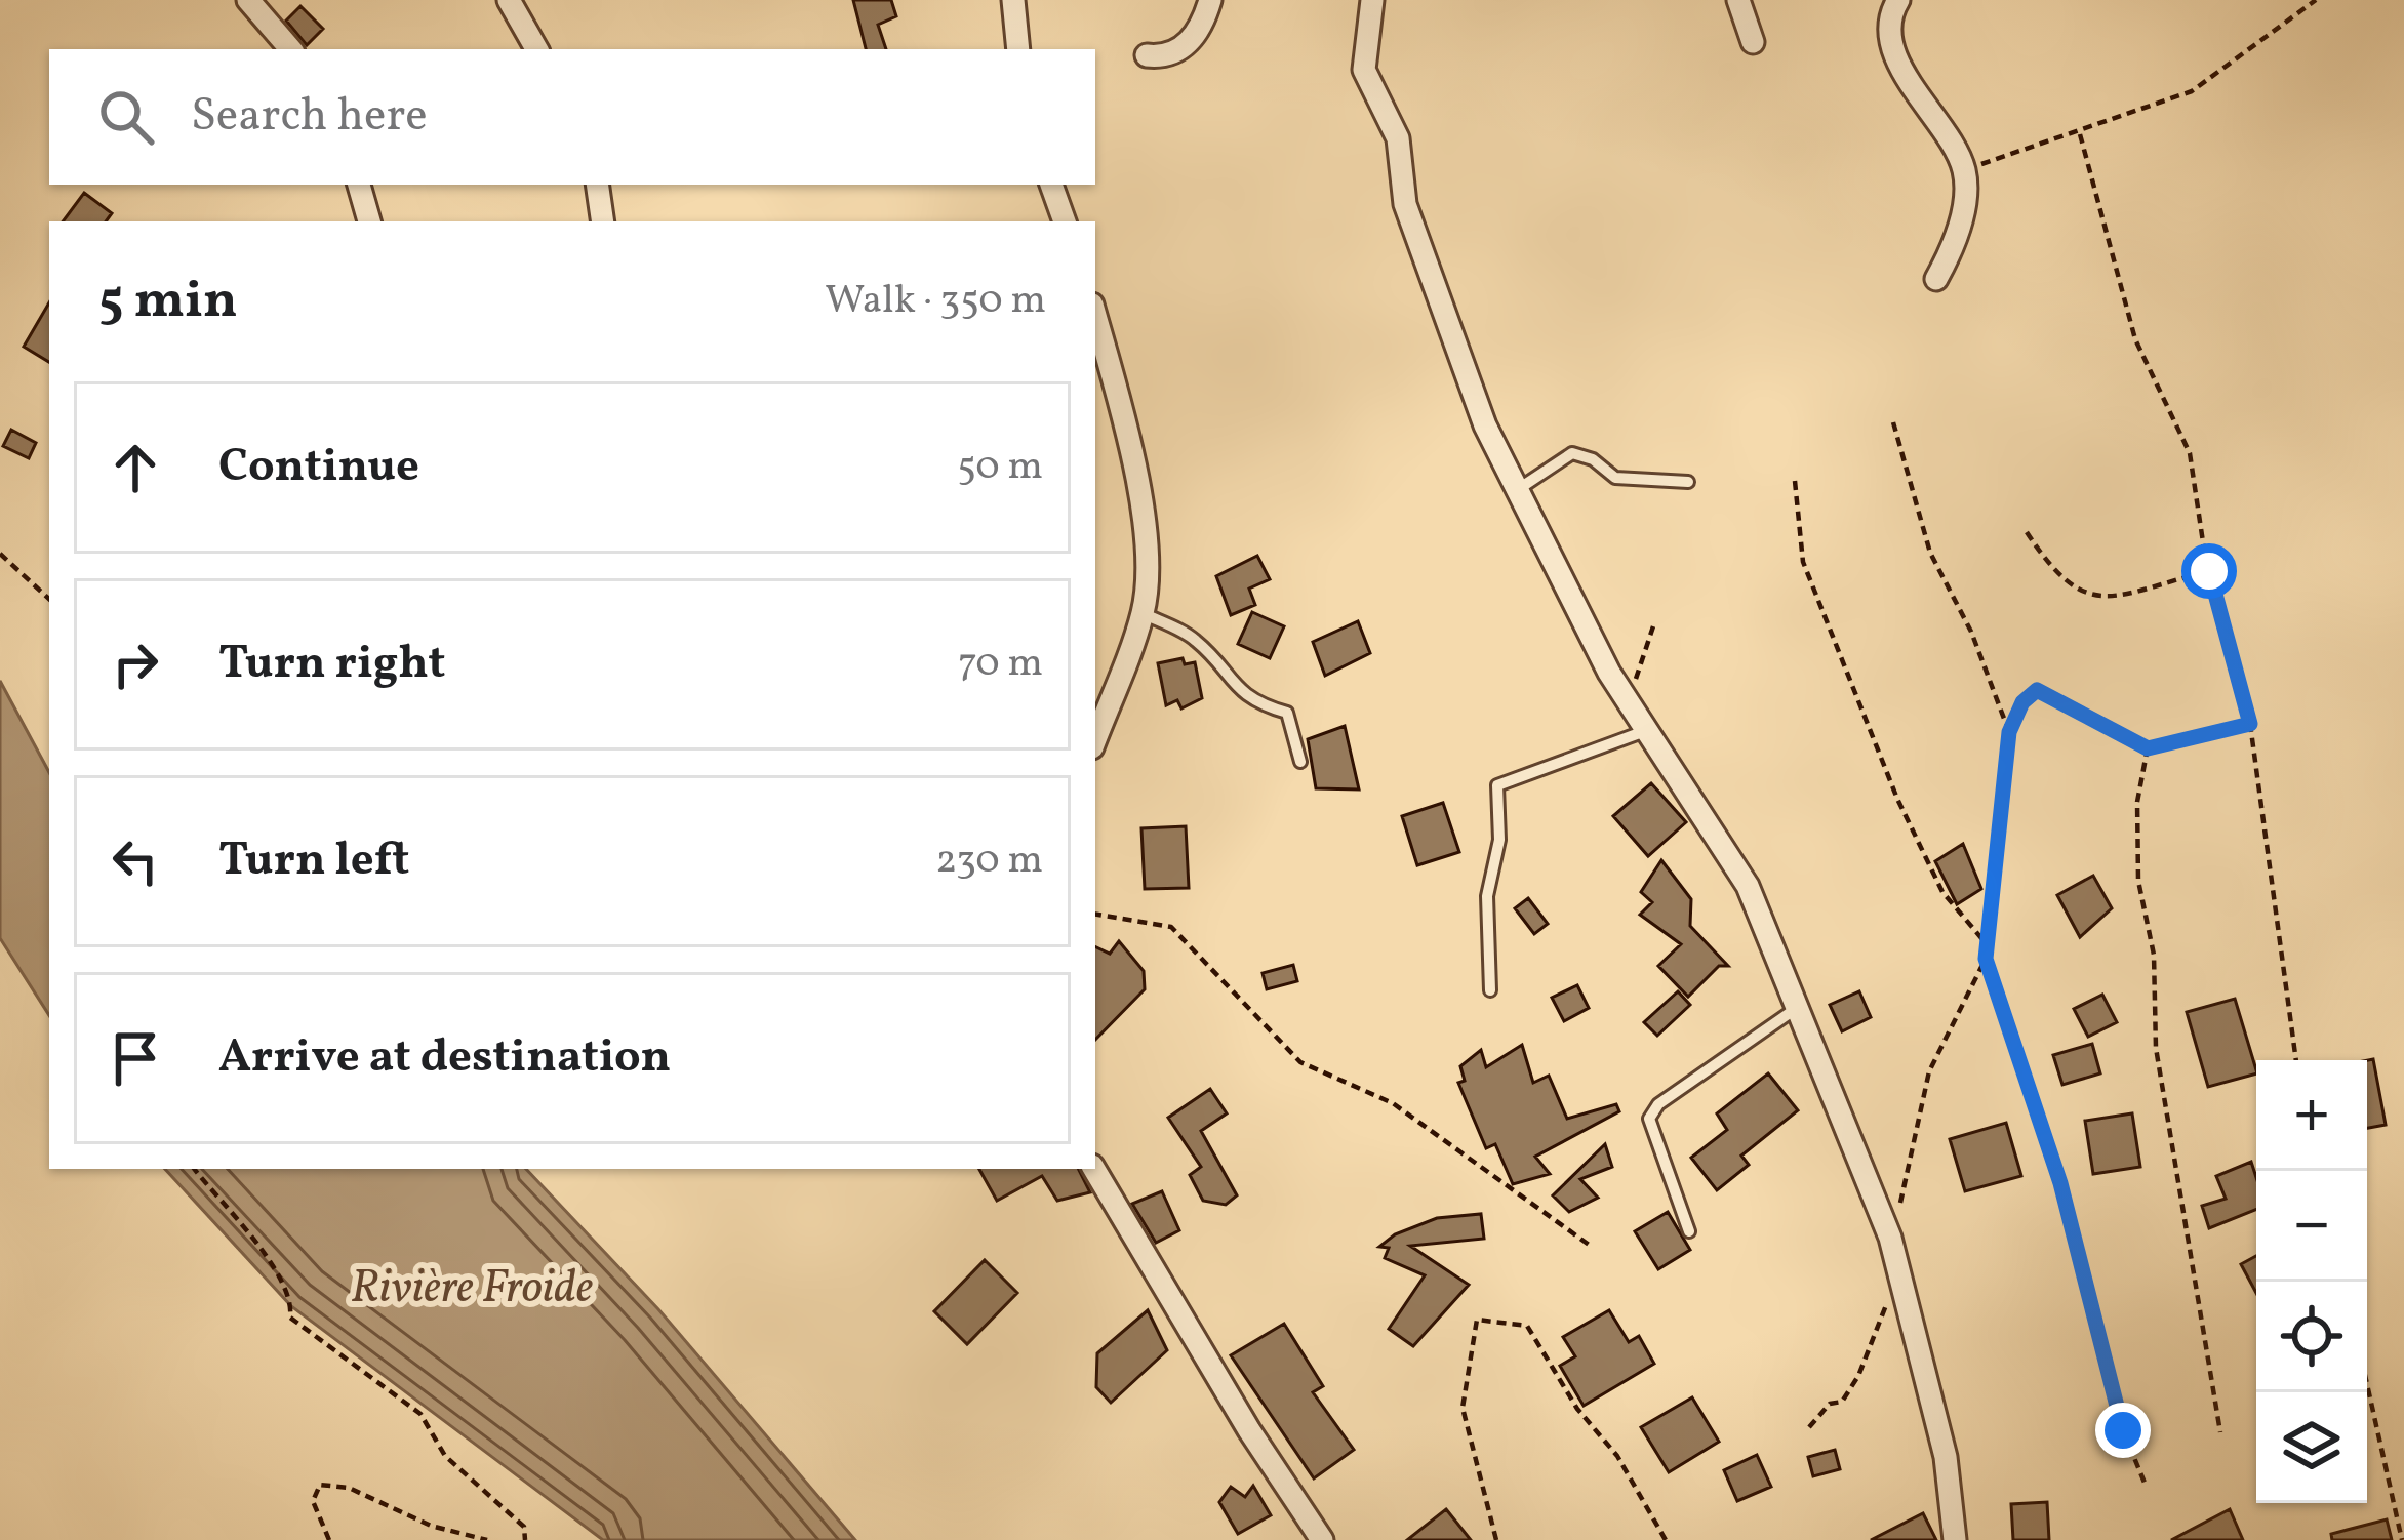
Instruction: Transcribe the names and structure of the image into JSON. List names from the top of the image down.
{
  "water": ["Rivière Froide"],
  "page": {
    "search": "Search here",
    "heading": ["5 min", "Walk · 350 m"],
    "list": [
      ["Continue", "50 m"],
      ["Turn right", "70 m"],
      ["Turn left", "230 m"],
      "Arrive at destination"
    ],
    "map_buttons": ["+", "−"]
  }
}
